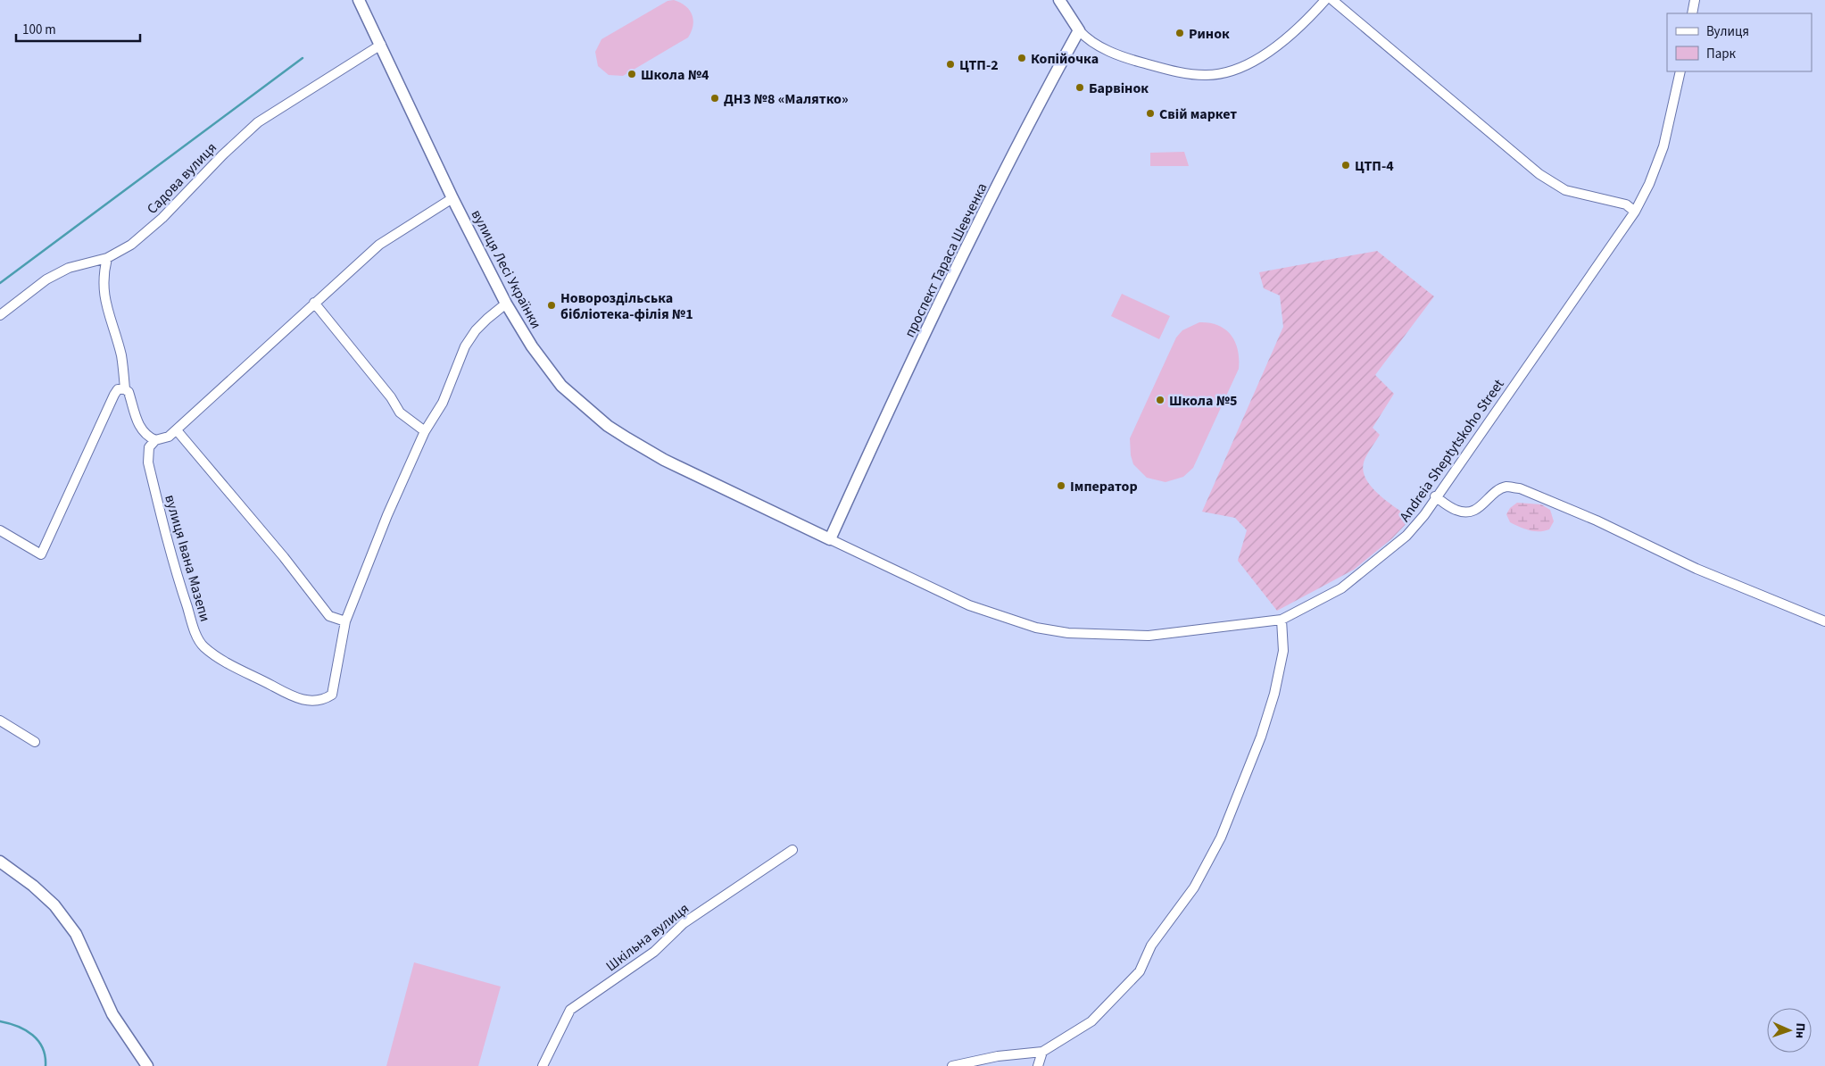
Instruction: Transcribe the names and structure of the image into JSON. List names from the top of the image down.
{
  "streets": {
    "street": [
      "Садова вулиця",
      "проспект Тараса Шевченка",
      "вулиця Лесі Українки",
      "Andreia Sheptytskoho Street",
      "вулиця Івана Мазепи",
      "Шкільна вулиця"
    ]
  },
  "crossings": [
    ["Садова вулиця", "вулиця Лесі Українки"],
    ["проспект Тараса Шевченка", "вулиця Лесі Українки"],
    ["проспект Тараса Шевченка", "Andreia Sheptytskoho Street"],
    ["вулиця Лесі Українки", "Andreia Sheptytskoho Street"]
  ],
  "places": [
    "Ринок",
    "Копійочка",
    "ЦТП-2",
    "Школа №4",
    "Барвінок",
    "ДНЗ №8 «Малятко»",
    "Свiй маркет",
    "ЦТП-4",
    "Новороздільська бібліотека-філія №1",
    "Школа №5",
    "Імператор"
  ],
  "legend": ["Вулиця", "Парк"],
  "scale_bar": "100 m",
  "north": "right"
}
